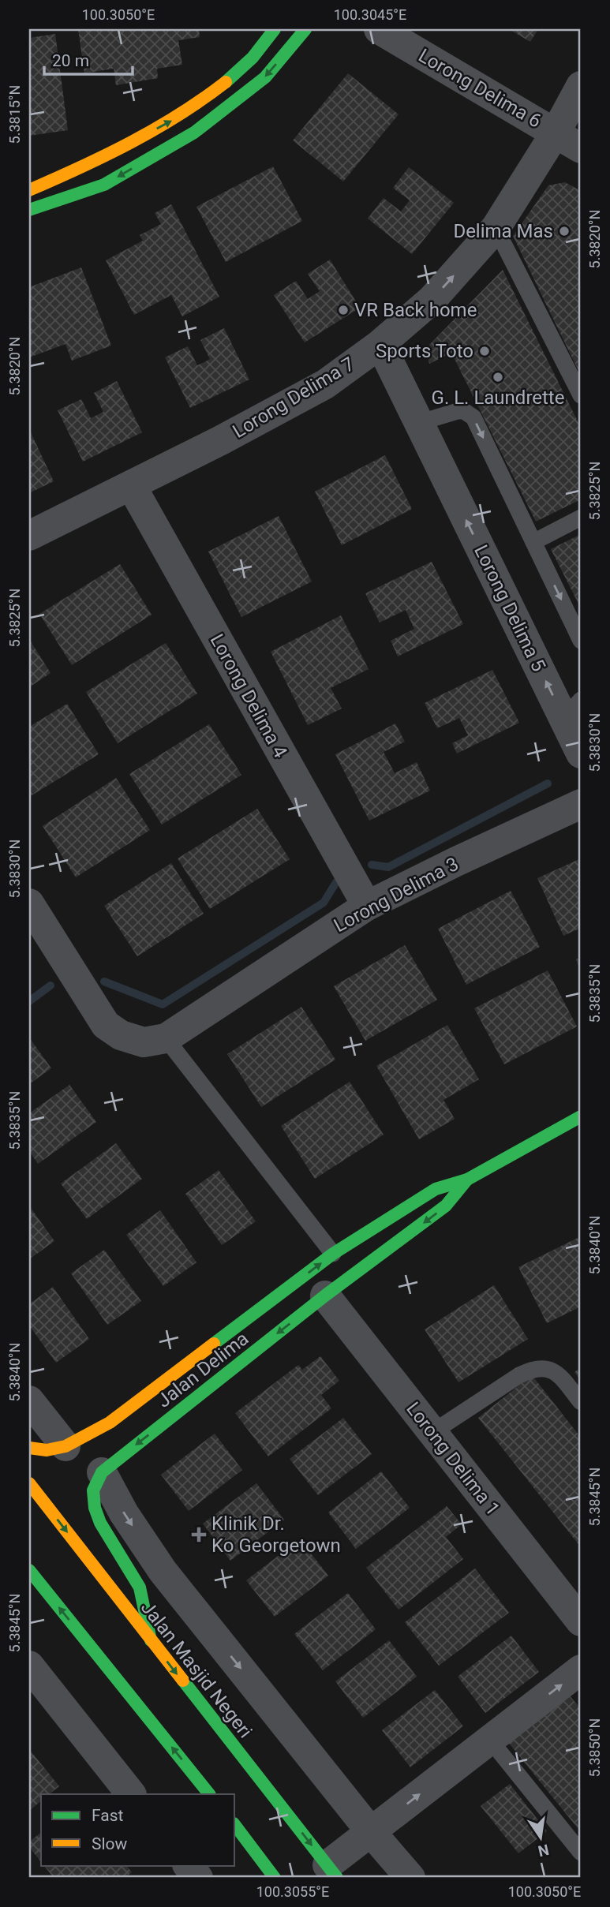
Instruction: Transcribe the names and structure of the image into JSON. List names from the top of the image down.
{
  "streets": {
    "main road": ["Jalan Delima", "Jalan Masjid Negeri"],
    "street": [
      "Lorong Delima 6",
      "Lorong Delima 7",
      "Lorong Delima 5",
      "Lorong Delima 4",
      "Lorong Delima 3",
      "Lorong Delima 1"
    ]
  },
  "crossings": [
    ["Lorong Delima 6", "Lorong Delima 7"],
    ["Lorong Delima 7", "Lorong Delima 5"],
    ["Lorong Delima 7", "Lorong Delima 4"],
    ["Lorong Delima 4", "Lorong Delima 3"],
    ["Jalan Delima", "Lorong Delima 1"]
  ],
  "one_way": ["Lorong Delima 5"],
  "places": {
    "other": [
      "Delima Mas",
      "VR Back home",
      "Sports Toto",
      "G. L. Laundrette"
    ],
    "health": ["Klinik Dr. Ko Georgetown"]
  },
  "legend": ["Fast", "Slow"],
  "scale_bar": "20 m",
  "north": "bottom",
  "coordinates": [
    "100.3050°E",
    "100.3045°E",
    "5.3815°N",
    "5.3820°N",
    "5.3825°N",
    "5.3830°N",
    "5.3835°N",
    "5.3840°N",
    "5.3845°N",
    "5.3850°N",
    "100.3055°E"
  ]
}
